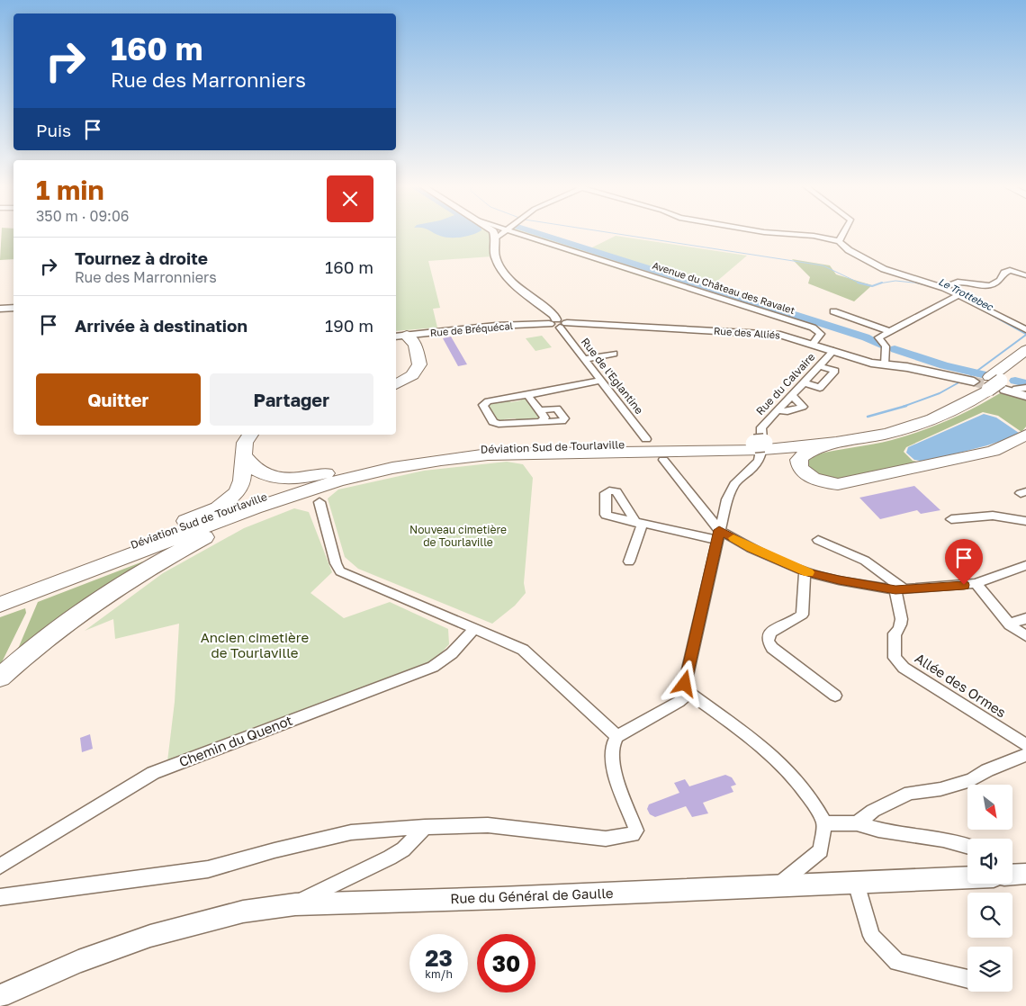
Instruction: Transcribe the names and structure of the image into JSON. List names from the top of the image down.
{
  "streets": {
    "highway": ["Déviation Sud de Tourlaville"],
    "street": [
      "Avenue du Château des Ravalet",
      "Rue de Bréquécal",
      "Rue des Alliés",
      "Rue de l'Eglantine",
      "Rue du Calvaire",
      "Allée des Ormes",
      "Chemin du Quenot",
      "Rue du Général de Gaulle"
    ]
  },
  "crossings": [
    ["Avenue du Château des Ravalet", "Rue des Alliés"],
    ["Rue de Bréquécal", "Rue des Alliés"],
    ["Rue de Bréquécal", "Rue de l'Eglantine"],
    ["Rue des Alliés", "Rue de l'Eglantine"],
    ["Rue des Alliés", "Rue du Calvaire"],
    ["Rue des Alliés", "Déviation Sud de Tourlaville"]
  ],
  "water": ["Le Trottebec"],
  "parks": ["Nouveau cimetière de Tourlaville", "Ancien cimetière de Tourlaville"],
  "north": "bottom right",
  "page": {
    "turn": ["160 m", "Rue des Marronniers"],
    "then": "Puis",
    "heading": ["1 min", "350 m · 09:06"],
    "list": [
      {
        "name": "Tournez à droite",
        "note": "Rue des Marronniers",
        "value": "160 m"
      },
      {
        "name": "Arrivée à destination",
        "value": "190 m"
      }
    ],
    "buttons": ["Quitter", "Partager"],
    "speed": "23 km/h",
    "limit": "30"
  }
}
